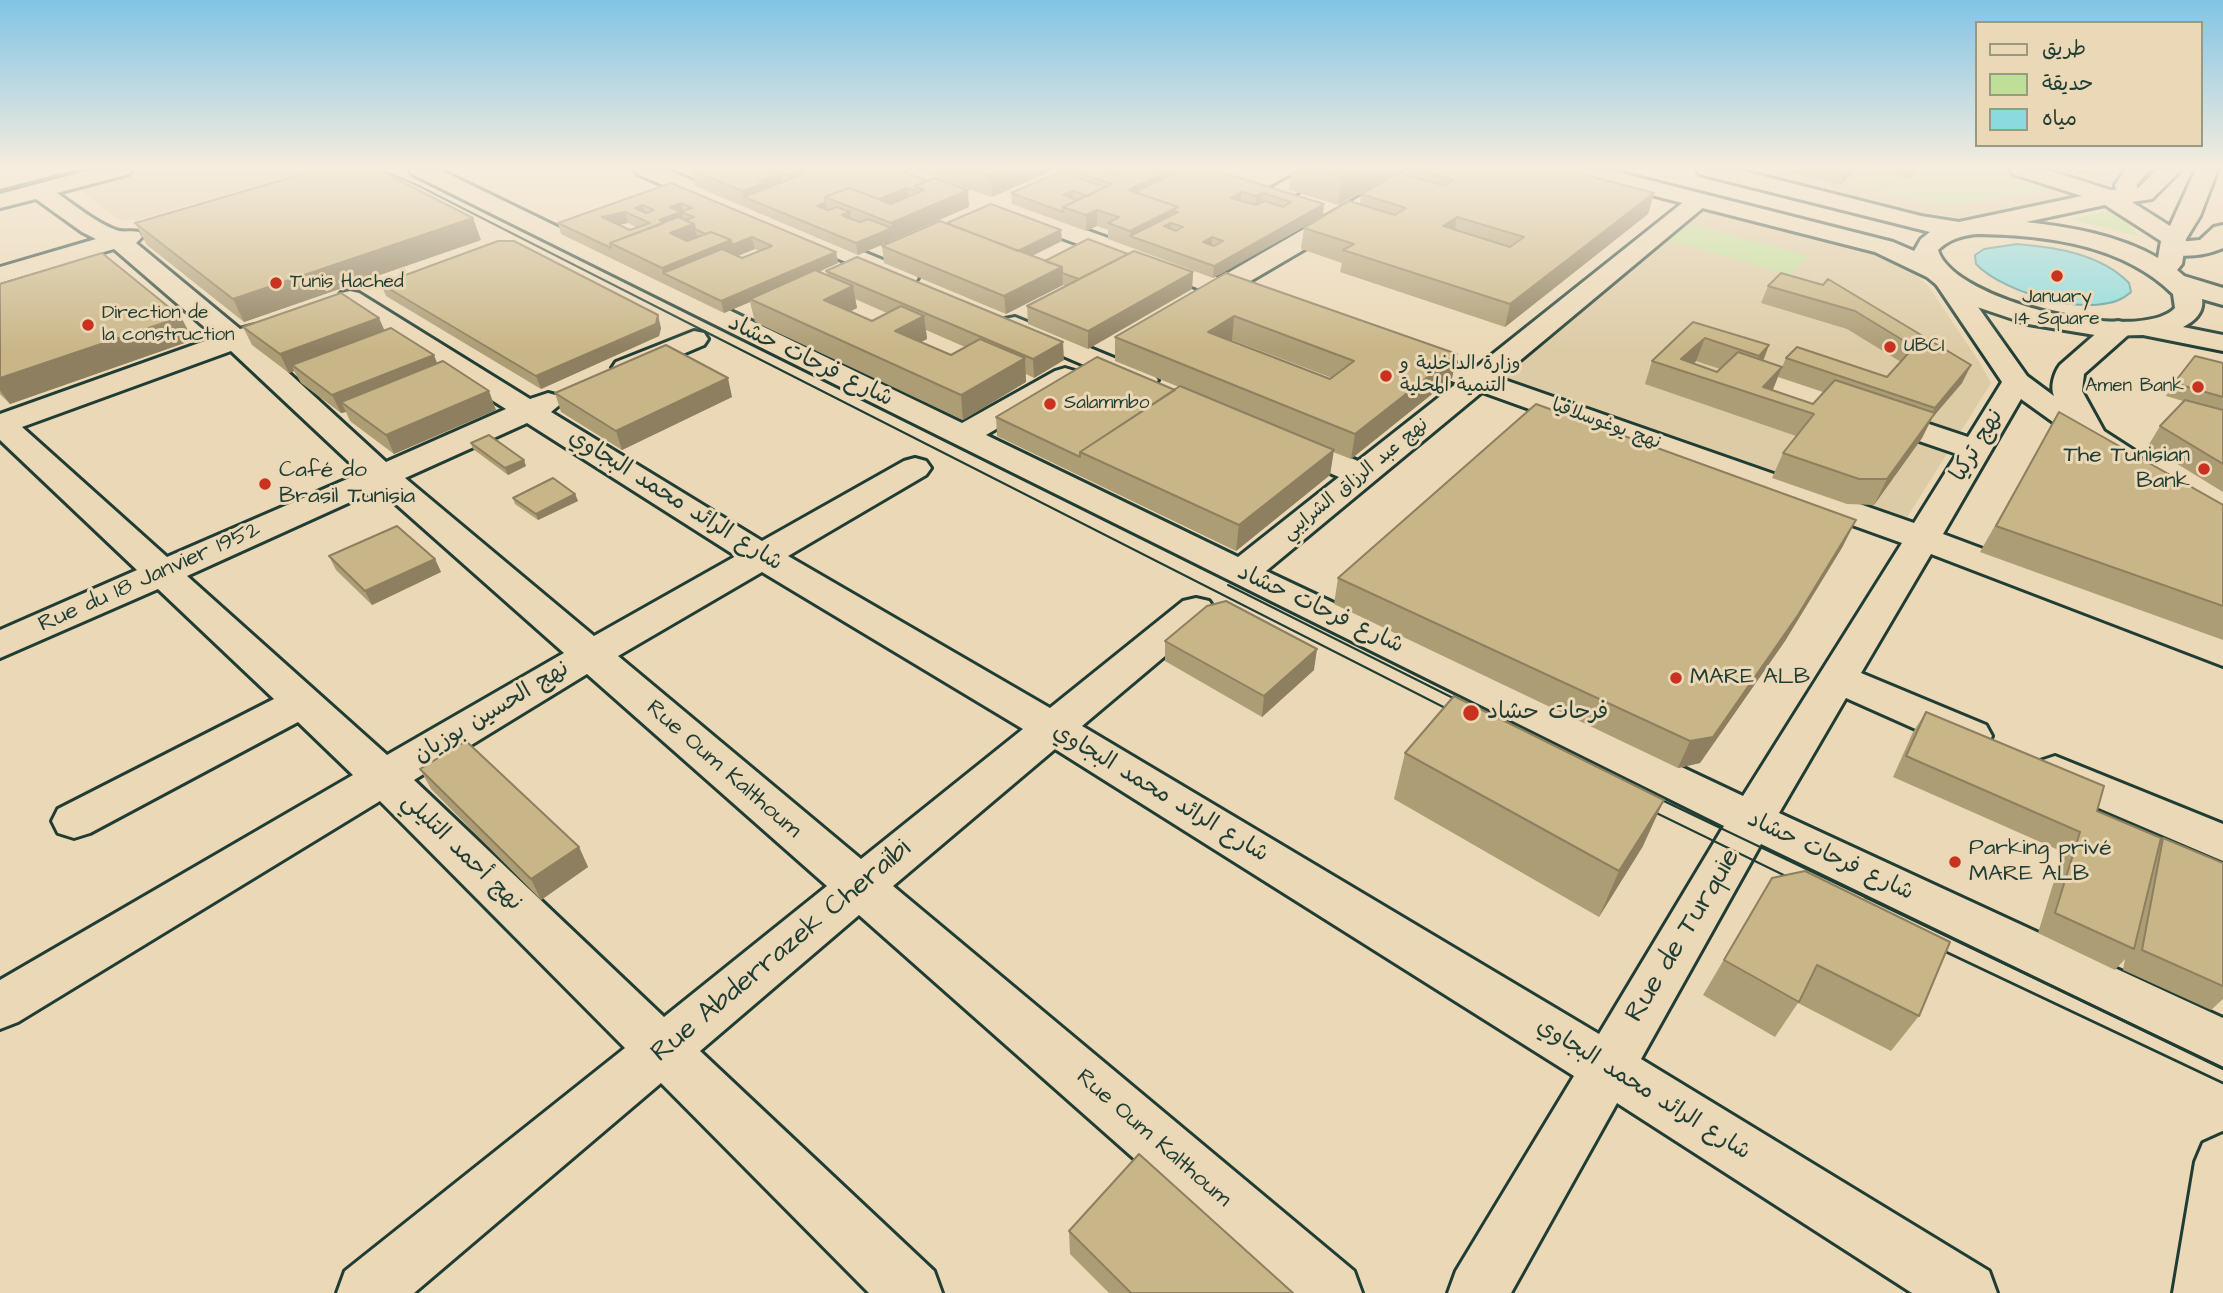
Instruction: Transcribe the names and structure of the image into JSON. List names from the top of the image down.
{
  "streets": {
    "street": [
      "شارع فرحات حشاد",
      "نهج يوغوسلافيا",
      "نهج تركيا",
      "نهج عبد الرزاق الشرايبي",
      "شارع الرائد محمد البجاوي",
      "Rue du 18 Janvier 1952",
      "نهج الحسين بوزيان",
      "Rue Oum Kalthoum",
      "نهج أحمد التليلي",
      "Rue de Turquie",
      "Rue Abderrazek Cheraïbi"
    ]
  },
  "crossings": [
    ["شارع فرحات حشاد", "نهج عبد الرزاق الشرايبي"],
    ["شارع فرحات حشاد", "Rue de Turquie"],
    ["نهج يوغوسلافيا", "نهج تركيا"],
    ["نهج يوغوسلافيا", "نهج عبد الرزاق الشرايبي"],
    ["نهج يوغوسلافيا", "Rue de Turquie"],
    ["نهج تركيا", "Rue de Turquie"],
    ["شارع الرائد محمد البجاوي", "Rue du 18 Janvier 1952"],
    ["شارع الرائد محمد البجاوي", "نهج الحسين بوزيان"],
    ["شارع الرائد محمد البجاوي", "Rue de Turquie"],
    ["شارع الرائد محمد البجاوي", "Rue Abderrazek Cheraïbi"],
    ["Rue du 18 Janvier 1952", "Rue Oum Kalthoum"],
    ["Rue du 18 Janvier 1952", "نهج أحمد التليلي"],
    ["نهج الحسين بوزيان", "Rue Oum Kalthoum"],
    ["نهج الحسين بوزيان", "نهج أحمد التليلي"],
    ["Rue Oum Kalthoum", "Rue Abderrazek Cheraïbi"],
    ["نهج أحمد التليلي", "Rue Abderrazek Cheraïbi"]
  ],
  "places": [
    "January 14 Square",
    "Tunis Hached",
    "Direction de la construction",
    "UBCI",
    "وزارة الداخلية و التنمية المحلية",
    "Amen Bank",
    "Salammbo",
    "The Tunisian Bank",
    "Café do Brasil Tunisia",
    "MARE ALB",
    "فرحات حشاد",
    "Parking privé MARE ALB"
  ],
  "legend": ["طريق", "حديقة", "مياه"]
}
